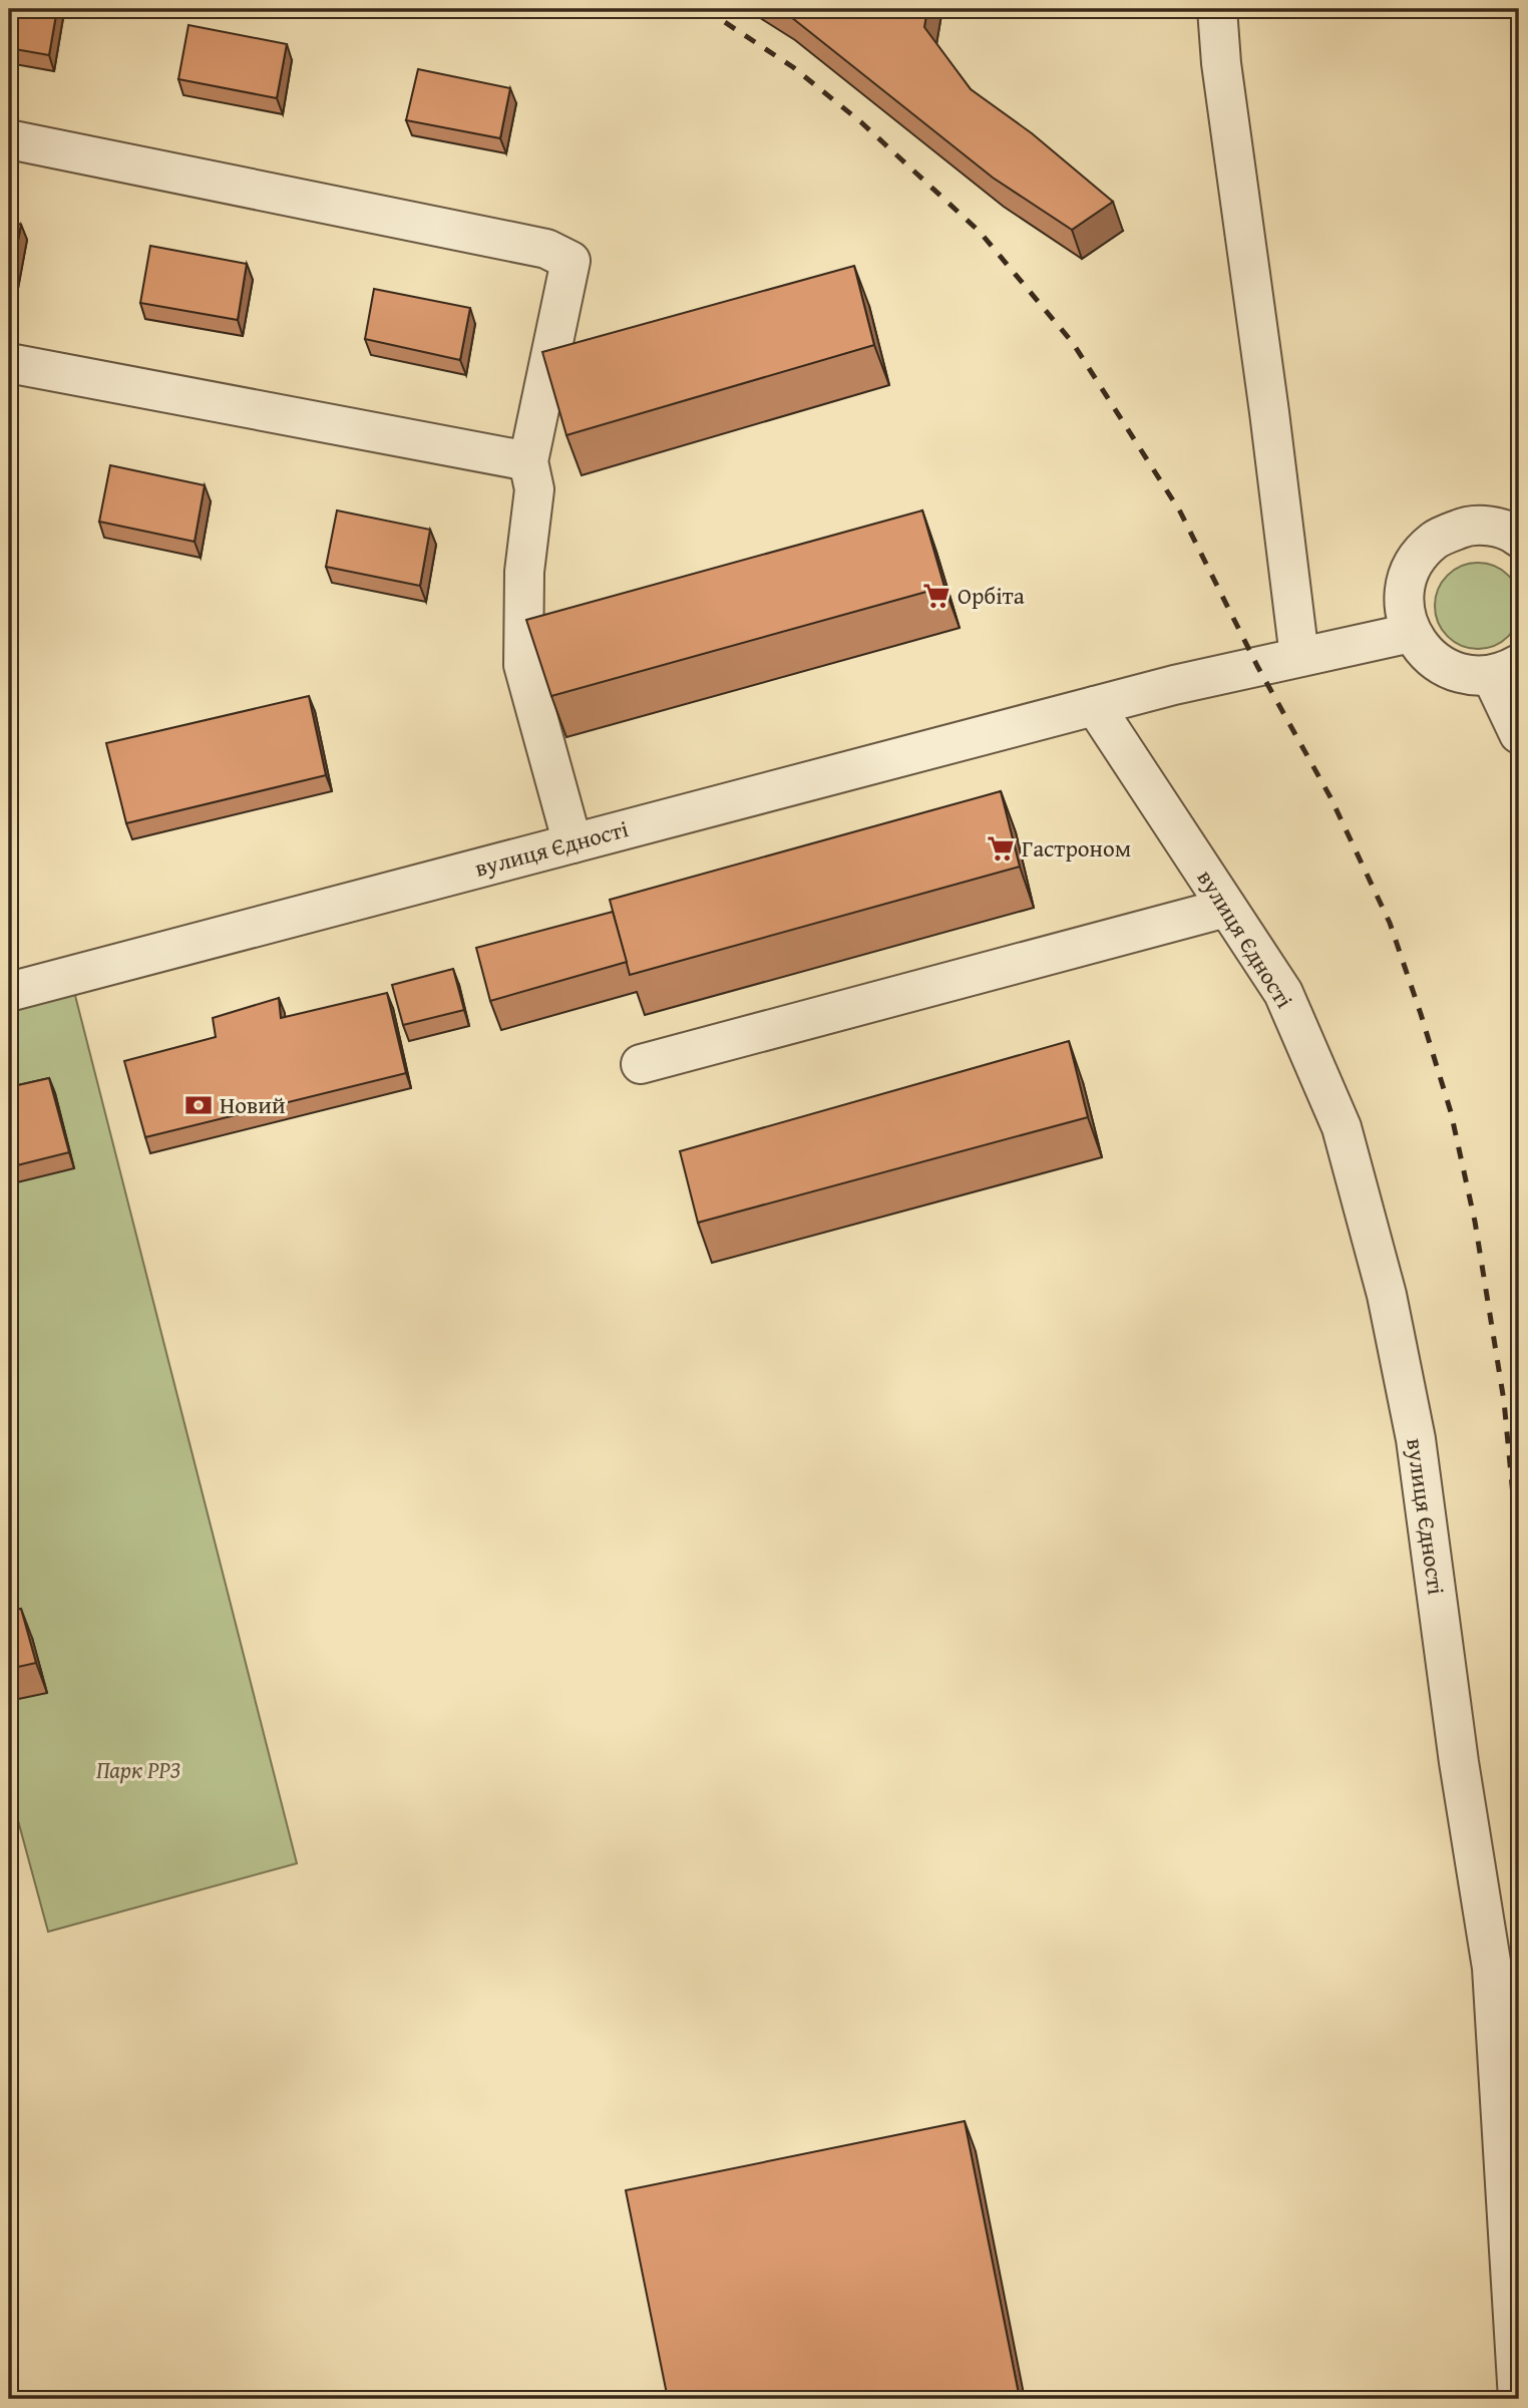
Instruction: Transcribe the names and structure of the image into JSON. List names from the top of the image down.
{
  "streets": {
    "street": ["вулиця Єдності"]
  },
  "parks": ["Парк РРЗ"],
  "places": {
    "supermarket": ["Орбіта", "Гастроном"],
    "bank": ["Новий"]
  }
}
